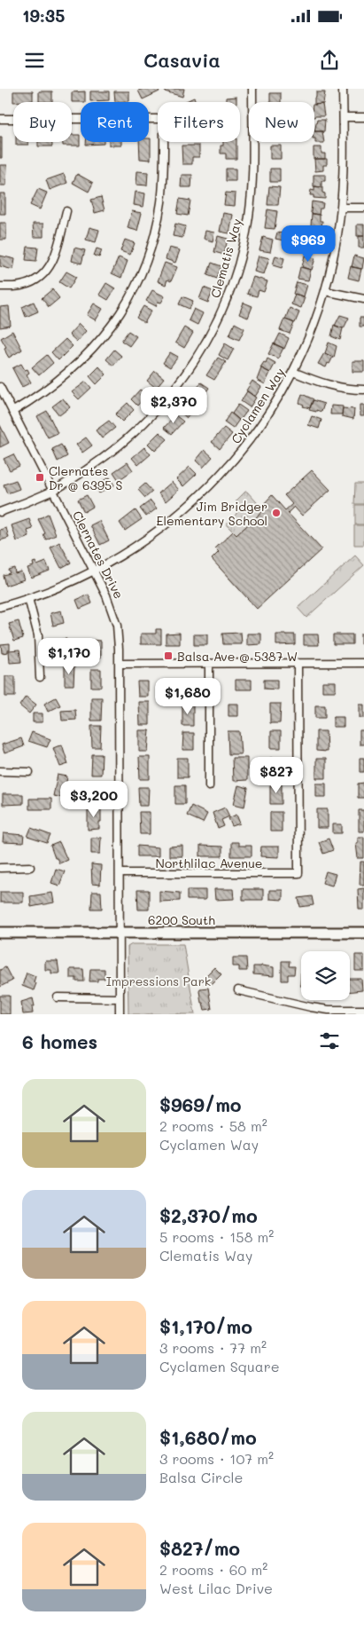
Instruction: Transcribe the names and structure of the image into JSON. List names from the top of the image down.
{
  "streets": {
    "main road": ["6200 South"],
    "street": [
      "Clematis Way",
      "Cyclamen Way",
      "Clernates Drive",
      "Northlilac Avenue"
    ]
  },
  "crossings": [
    ["Clematis Way", "Clernates Drive"],
    ["Cyclamen Way", "Clernates Drive"],
    ["Clernates Drive", "Northlilac Avenue"],
    ["Clernates Drive", "6200 South"]
  ],
  "parks": ["Impressions Park"],
  "places": {
    "transit": ["Clernates Dr @ 6395 S", "Balsa Ave @ 5387 W"],
    "other": ["Jim Bridger Elementary School"]
  },
  "page": {
    "status": "19:35",
    "header": "Casavia",
    "chip": [
      "Buy",
      "Rent",
      "Filters",
      "New"
    ],
    "price": [
      "$969",
      "$2,370",
      "$1,170",
      "$1,680",
      "$827",
      "$3,200"
    ],
    "heading": "6 homes",
    "list": [
      {
        "name": "$969/mo",
        "note": "2 rooms · 58 m² · Cyclamen Way"
      },
      {
        "name": "$2,370/mo",
        "note": "5 rooms · 158 m² · Clematis Way"
      },
      {
        "name": "$1,170/mo",
        "note": "3 rooms · 77 m² · Cyclamen Square"
      },
      {
        "name": "$1,680/mo",
        "note": "3 rooms · 107 m² · Balsa Circle"
      },
      {
        "name": "$827/mo",
        "note": "2 rooms · 60 m² · West Lilac Drive"
      }
    ]
  }
}
